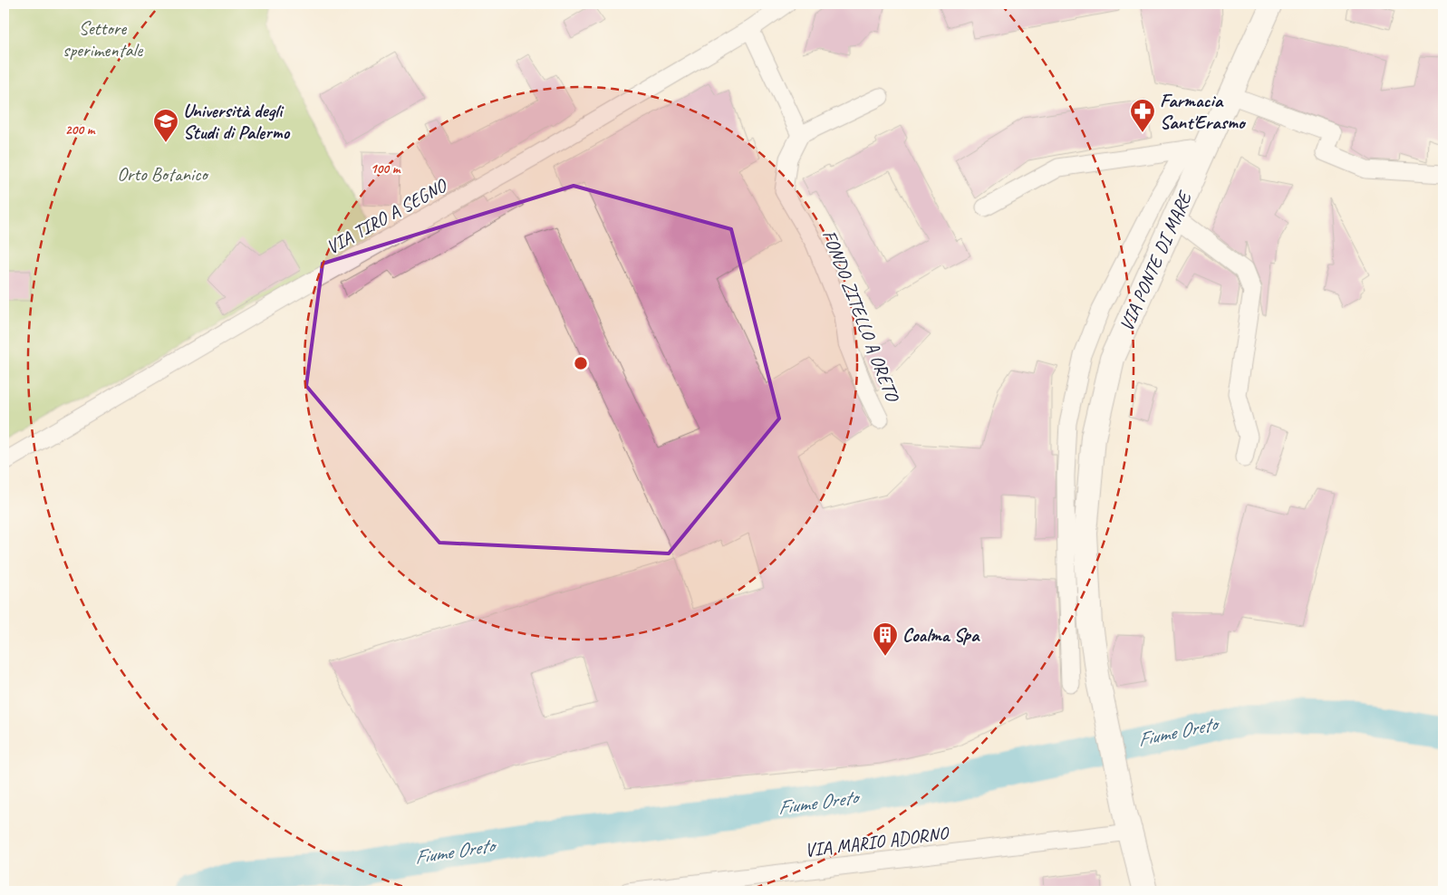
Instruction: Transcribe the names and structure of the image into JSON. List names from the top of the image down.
{
  "streets": {
    "main road": ["VIA PONTE DI MARE"],
    "street": ["VIA TIRO A SEGNO", "FONDO ZITELLO A ORETO", "VIA MARIO ADORNO"]
  },
  "crossings": [
    ["VIA PONTE DI MARE", "VIA MARIO ADORNO"]
  ],
  "water": ["Fiume Oreto"],
  "parks": ["Settore sperimentale", "Orto Botanico"],
  "places": {
    "pharmacy": ["Farmacia Sant'Erasmo"],
    "school or university": ["Università degli Studi di Palermo"],
    "building": ["Coalma Spa"]
  },
  "rings": ["200 m", "100 m"]
}
